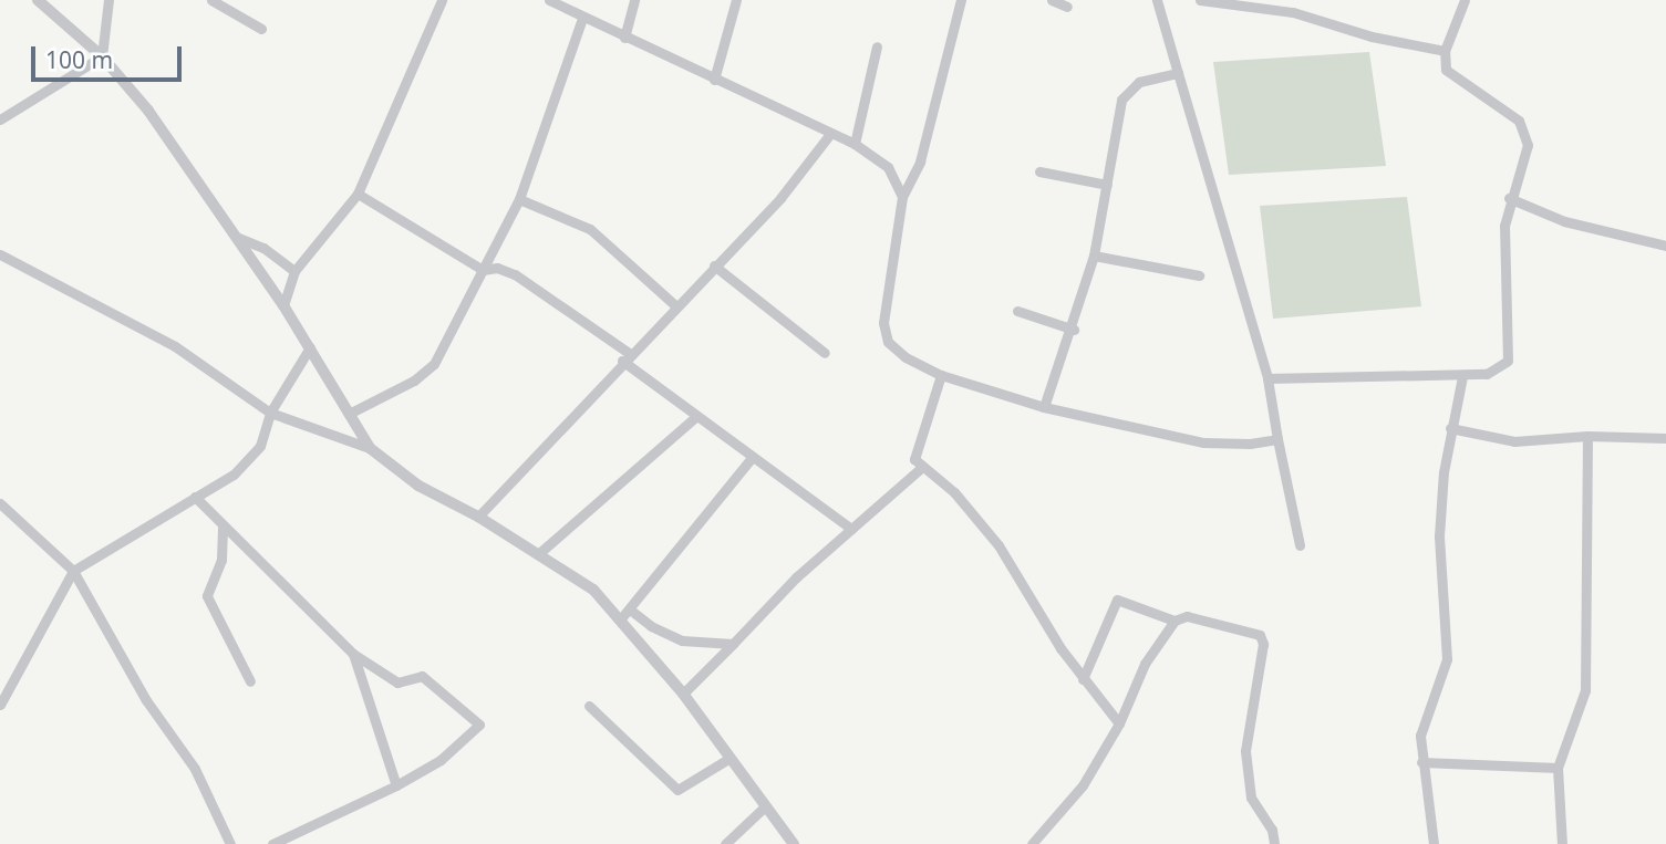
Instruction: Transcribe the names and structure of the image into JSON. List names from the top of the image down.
{
  "scale_bar": "100 m"
}
